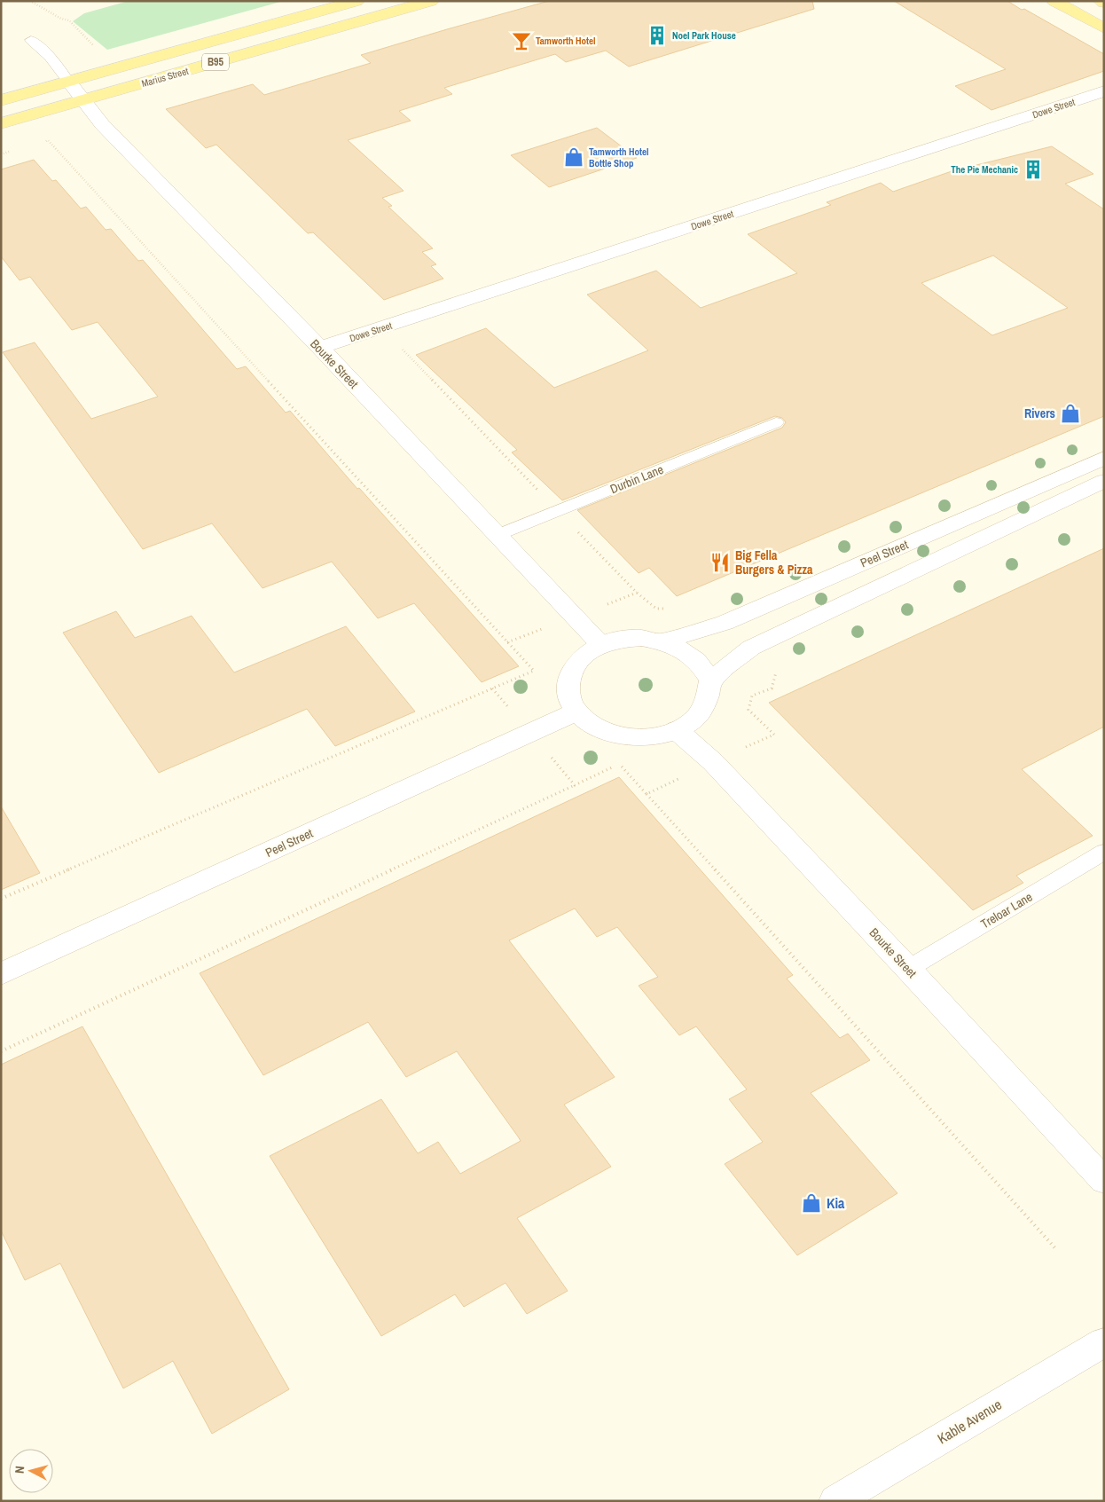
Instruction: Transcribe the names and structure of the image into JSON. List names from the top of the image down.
{
  "streets": {
    "main road": ["B95", "Marius Street"],
    "street": [
      "Dowe Street",
      "Bourke Street",
      "Peel Street",
      "Kable Avenue"
    ],
    "lane": ["Durbin Lane", "Treloar Lane"]
  },
  "crossings": [
    ["Marius Street", "Bourke Street"],
    ["Dowe Street", "Bourke Street"],
    ["Bourke Street", "Durbin Lane"],
    ["Bourke Street", "Peel Street"],
    ["Bourke Street", "Treloar Lane"]
  ],
  "places": {
    "building": ["Noel Park House", "The Pie Mechanic"],
    "bar": ["Tamworth Hotel"],
    "shop": ["Tamworth Hotel Bottle Shop", "Rivers", "Kia"],
    "restaurant": ["Big Fella Burgers & Pizza"]
  },
  "north": "left"
}
